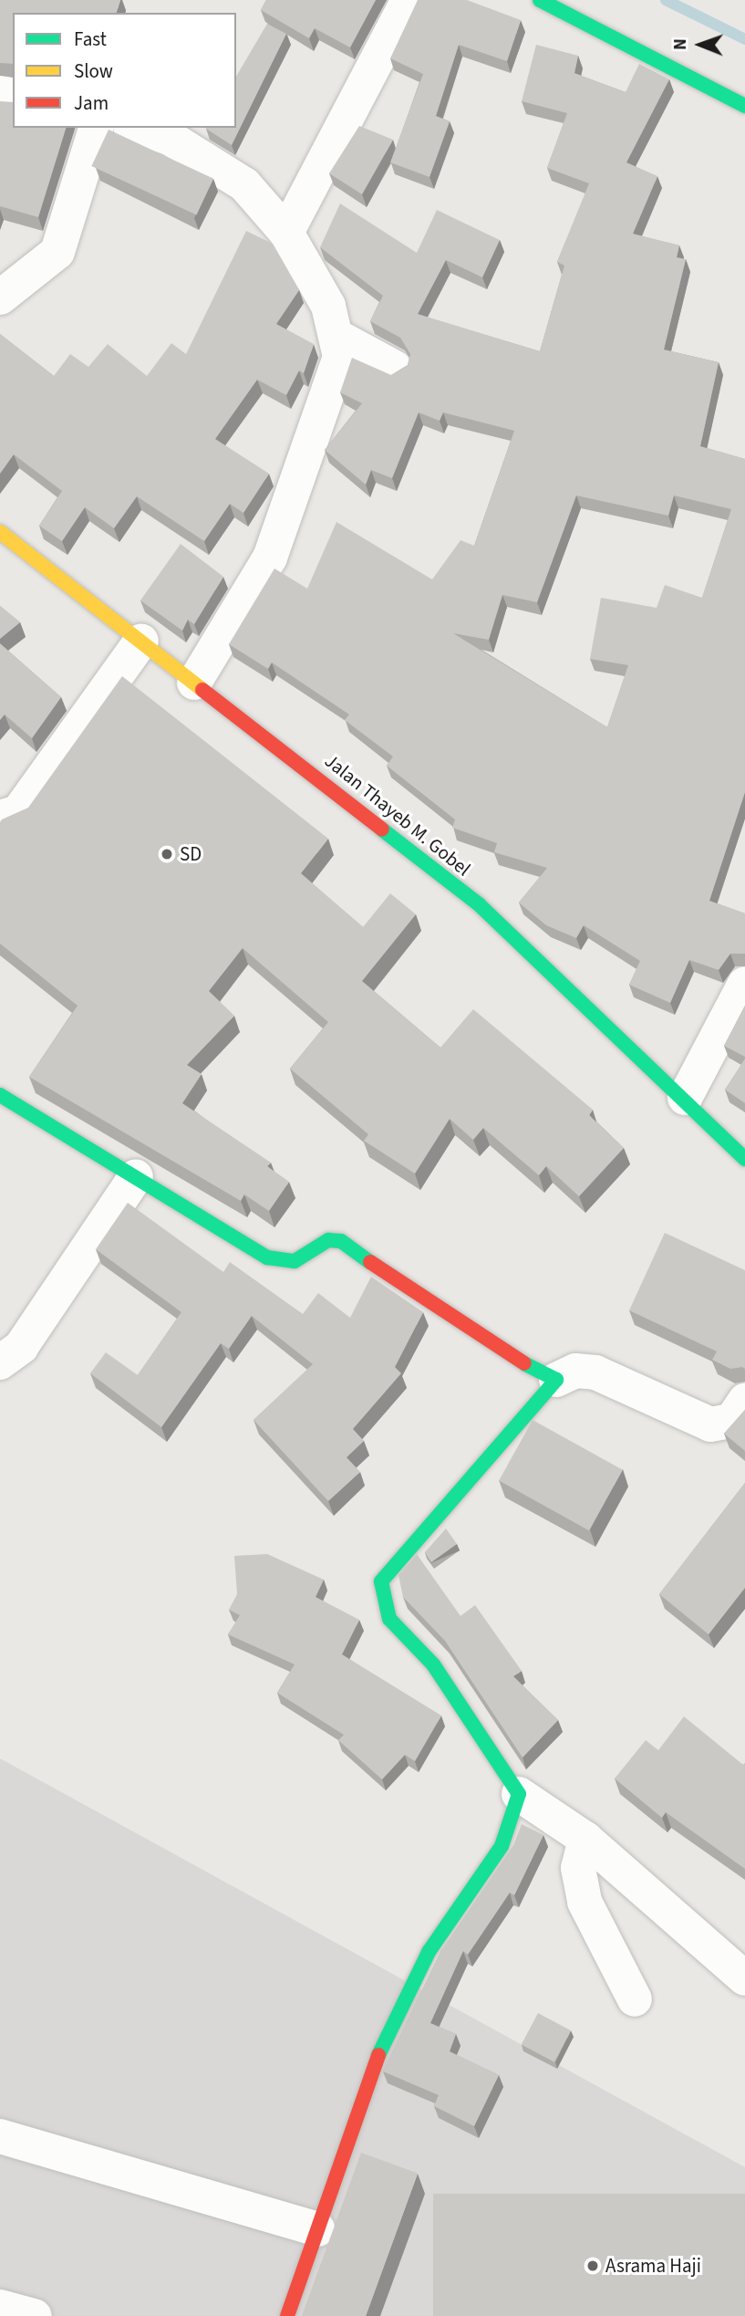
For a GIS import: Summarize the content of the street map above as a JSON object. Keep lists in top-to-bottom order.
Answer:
{
  "streets": {
    "street": ["Jalan Thayeb M. Gobel"]
  },
  "places": ["SD", "Asrama Haji"],
  "legend": ["Fast", "Slow", "Jam"],
  "north": "left"
}
